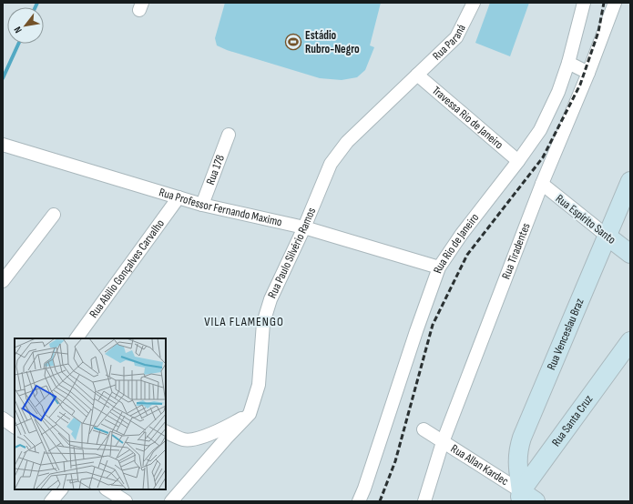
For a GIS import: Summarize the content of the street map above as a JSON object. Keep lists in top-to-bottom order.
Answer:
{
  "streets": {
    "main road": [
      "Rua Espírito Santo",
      "Rua Venceslau Braz",
      "Rua Santa Cruz",
      "Rua Allan Kardec"
    ],
    "street": [
      "Rua Paraná",
      "Travessa Rio de Janeiro",
      "Rua 178",
      "Rua Professor Fernando Maximo",
      "Rua Rio de Janeiro",
      "Rua Tiradentes",
      "Rua Paulo Silvério Ramos",
      "Rua Abilio Gonçalves Carvalho"
    ]
  },
  "crossings": [
    ["Rua Paraná", "Travessa Rio de Janeiro"],
    ["Rua Paraná", "Rua Paulo Silvério Ramos"],
    ["Travessa Rio de Janeiro", "Rua Rio de Janeiro"],
    ["Travessa Rio de Janeiro", "Rua Paulo Silvério Ramos"],
    ["Rua 178", "Rua Professor Fernando Maximo"],
    ["Rua Professor Fernando Maximo", "Rua Rio de Janeiro"],
    ["Rua Professor Fernando Maximo", "Rua Paulo Silvério Ramos"],
    ["Rua Professor Fernando Maximo", "Rua Abilio Gonçalves Carvalho"],
    ["Rua Espírito Santo", "Rua Tiradentes"],
    ["Rua Espírito Santo", "Rua Venceslau Braz"],
    ["Rua Tiradentes", "Rua Allan Kardec"],
    ["Rua Venceslau Braz", "Rua Santa Cruz"],
    ["Rua Venceslau Braz", "Rua Allan Kardec"],
    ["Rua Santa Cruz", "Rua Allan Kardec"]
  ],
  "districts": ["VILA FLAMENGO"],
  "places": {
    "sports": ["Estádio Rubro-Negro"]
  },
  "north": "bottom left"
}
